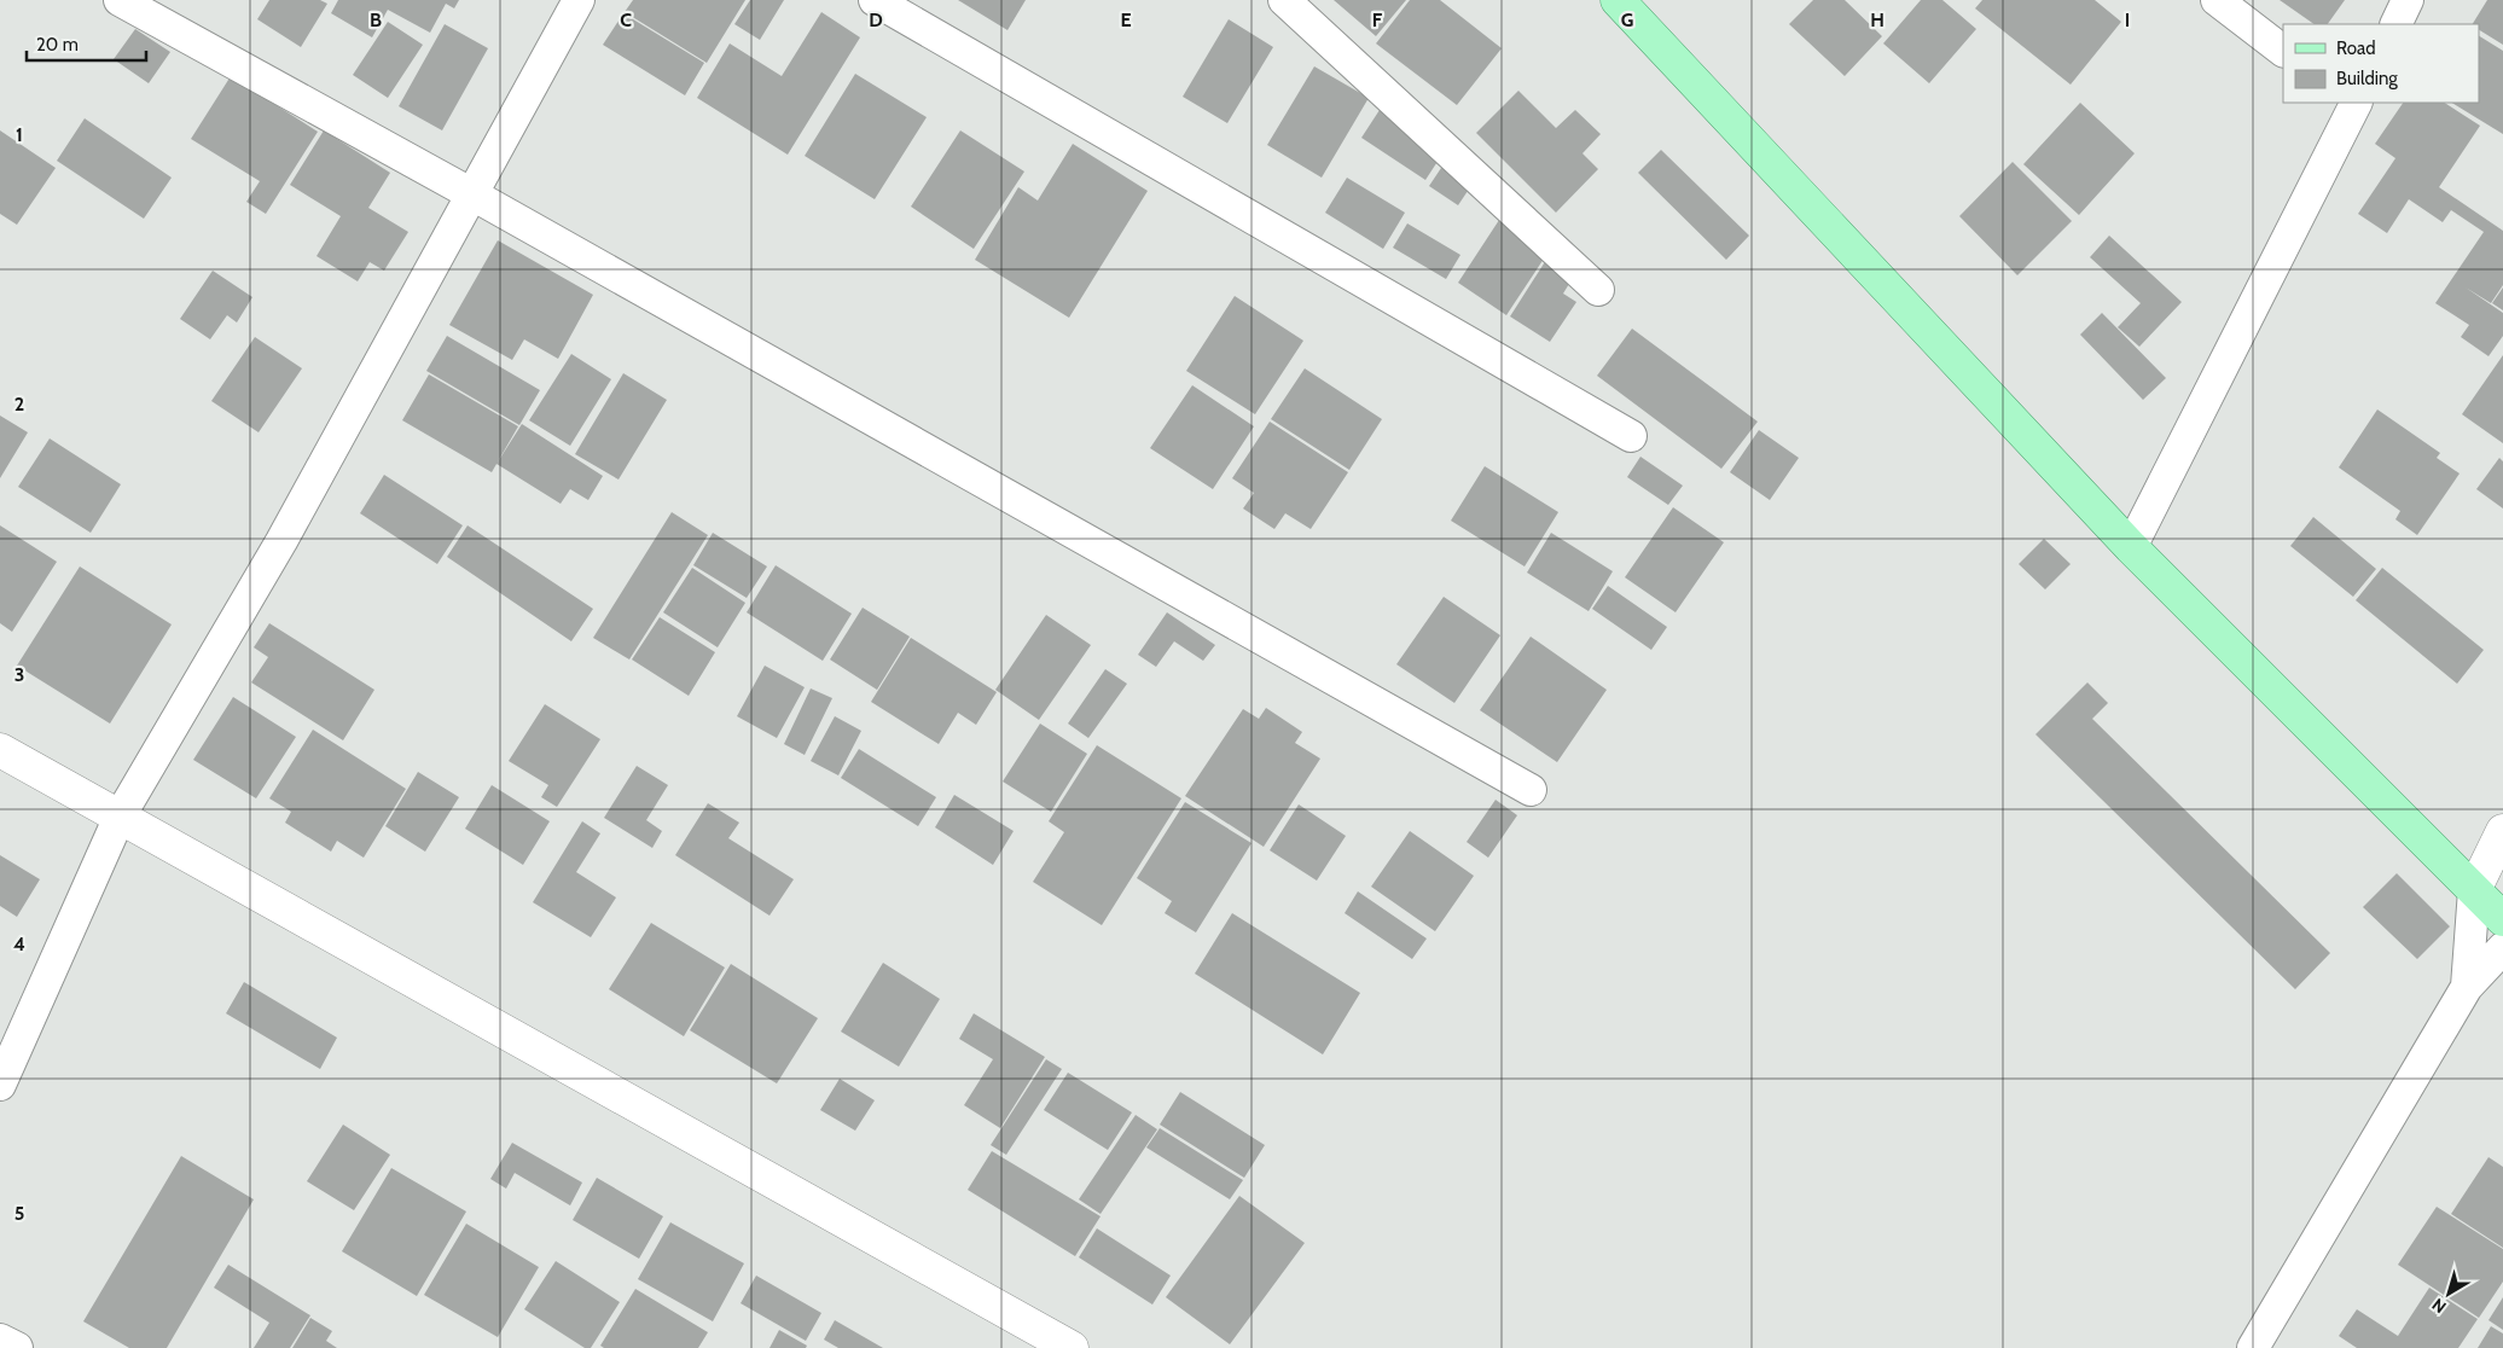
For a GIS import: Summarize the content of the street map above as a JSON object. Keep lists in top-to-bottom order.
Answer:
{
  "legend": ["Road", "Building"],
  "scale_bar": "20 m",
  "north": "bottom left",
  "grid": {
    "columns": [
      "B",
      "C",
      "D",
      "E",
      "F",
      "G",
      "H",
      "I"
    ],
    "rows": [
      "1",
      "2",
      "3",
      "4",
      "5"
    ]
  }
}
